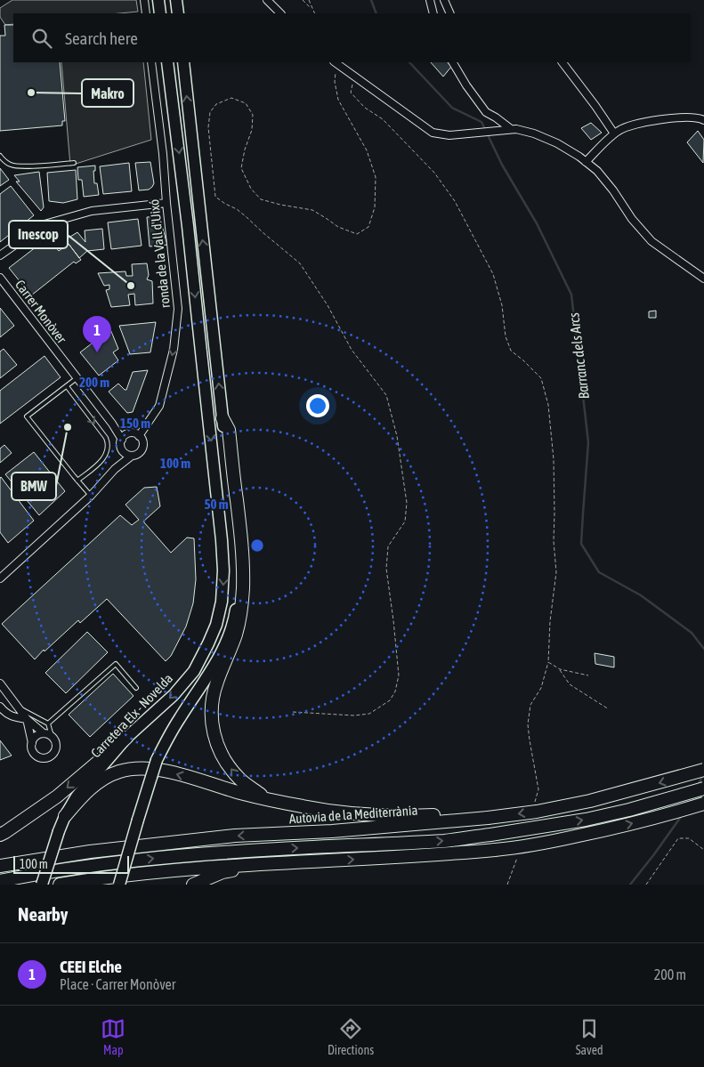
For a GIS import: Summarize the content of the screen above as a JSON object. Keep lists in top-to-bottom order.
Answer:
{
  "streets": {
    "highway": ["Autovia de la Mediterrània"],
    "main road": ["Carretera Elx - Novelda"],
    "street": ["ronda de la Vall d'Uixó", "Carrer Monòver"]
  },
  "crossings": [
    ["ronda de la Vall d'Uixó", "Carrer Monòver"]
  ],
  "one_way": ["ronda de la Vall d'Uixó"],
  "water": ["Barranc dels Arcs"],
  "places": ["Makro", "Inescop", "BMW"],
  "scale_bar": "100 m",
  "page": {
    "search": "Search here",
    "pins": "1",
    "scale": "100 m",
    "heading": "Nearby",
    "list": [
      {
        "mark": "1",
        "name": "CEEI Elche",
        "note": "Place · Carrer Monòver",
        "value": "200 m"
      }
    ],
    "nav": ["Map", "Directions", "Saved"]
  },
  "rings": [
    "200 m",
    "150 m",
    "100 m",
    "50 m"
  ]
}
